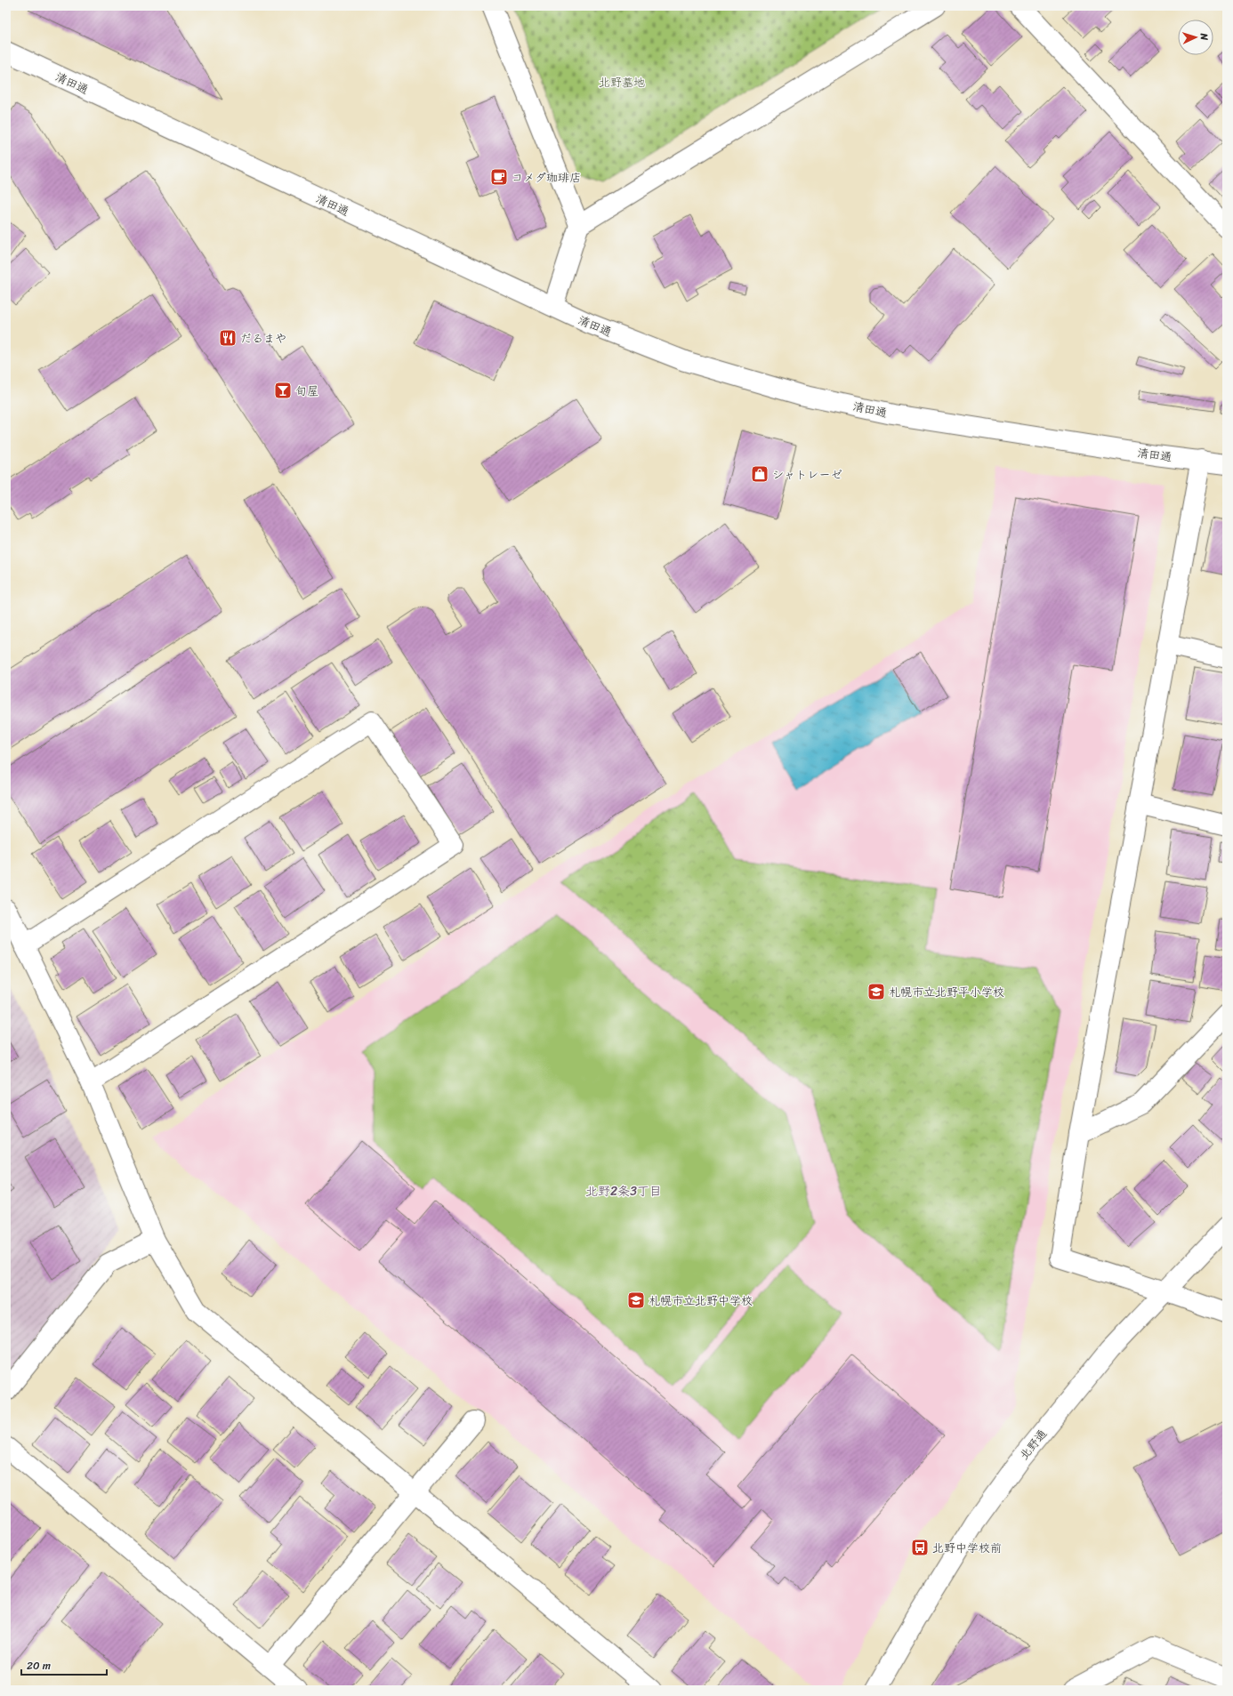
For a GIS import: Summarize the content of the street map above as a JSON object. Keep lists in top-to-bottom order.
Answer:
{
  "streets": {
    "street": ["清田通", "北野通"]
  },
  "districts": ["北野2条3丁目"],
  "parks": ["北野墓地"],
  "places": {
    "cafe": ["コメダ珈琲店"],
    "restaurant": ["だるまや"],
    "bar": ["旬屋"],
    "shop": ["シャトレーゼ"],
    "school or university": ["札幌市立北野平小学校", "札幌市立北野中学校"],
    "bus stop": ["北野中学校前"]
  },
  "scale_bar": "20 m",
  "north": "right"
}
